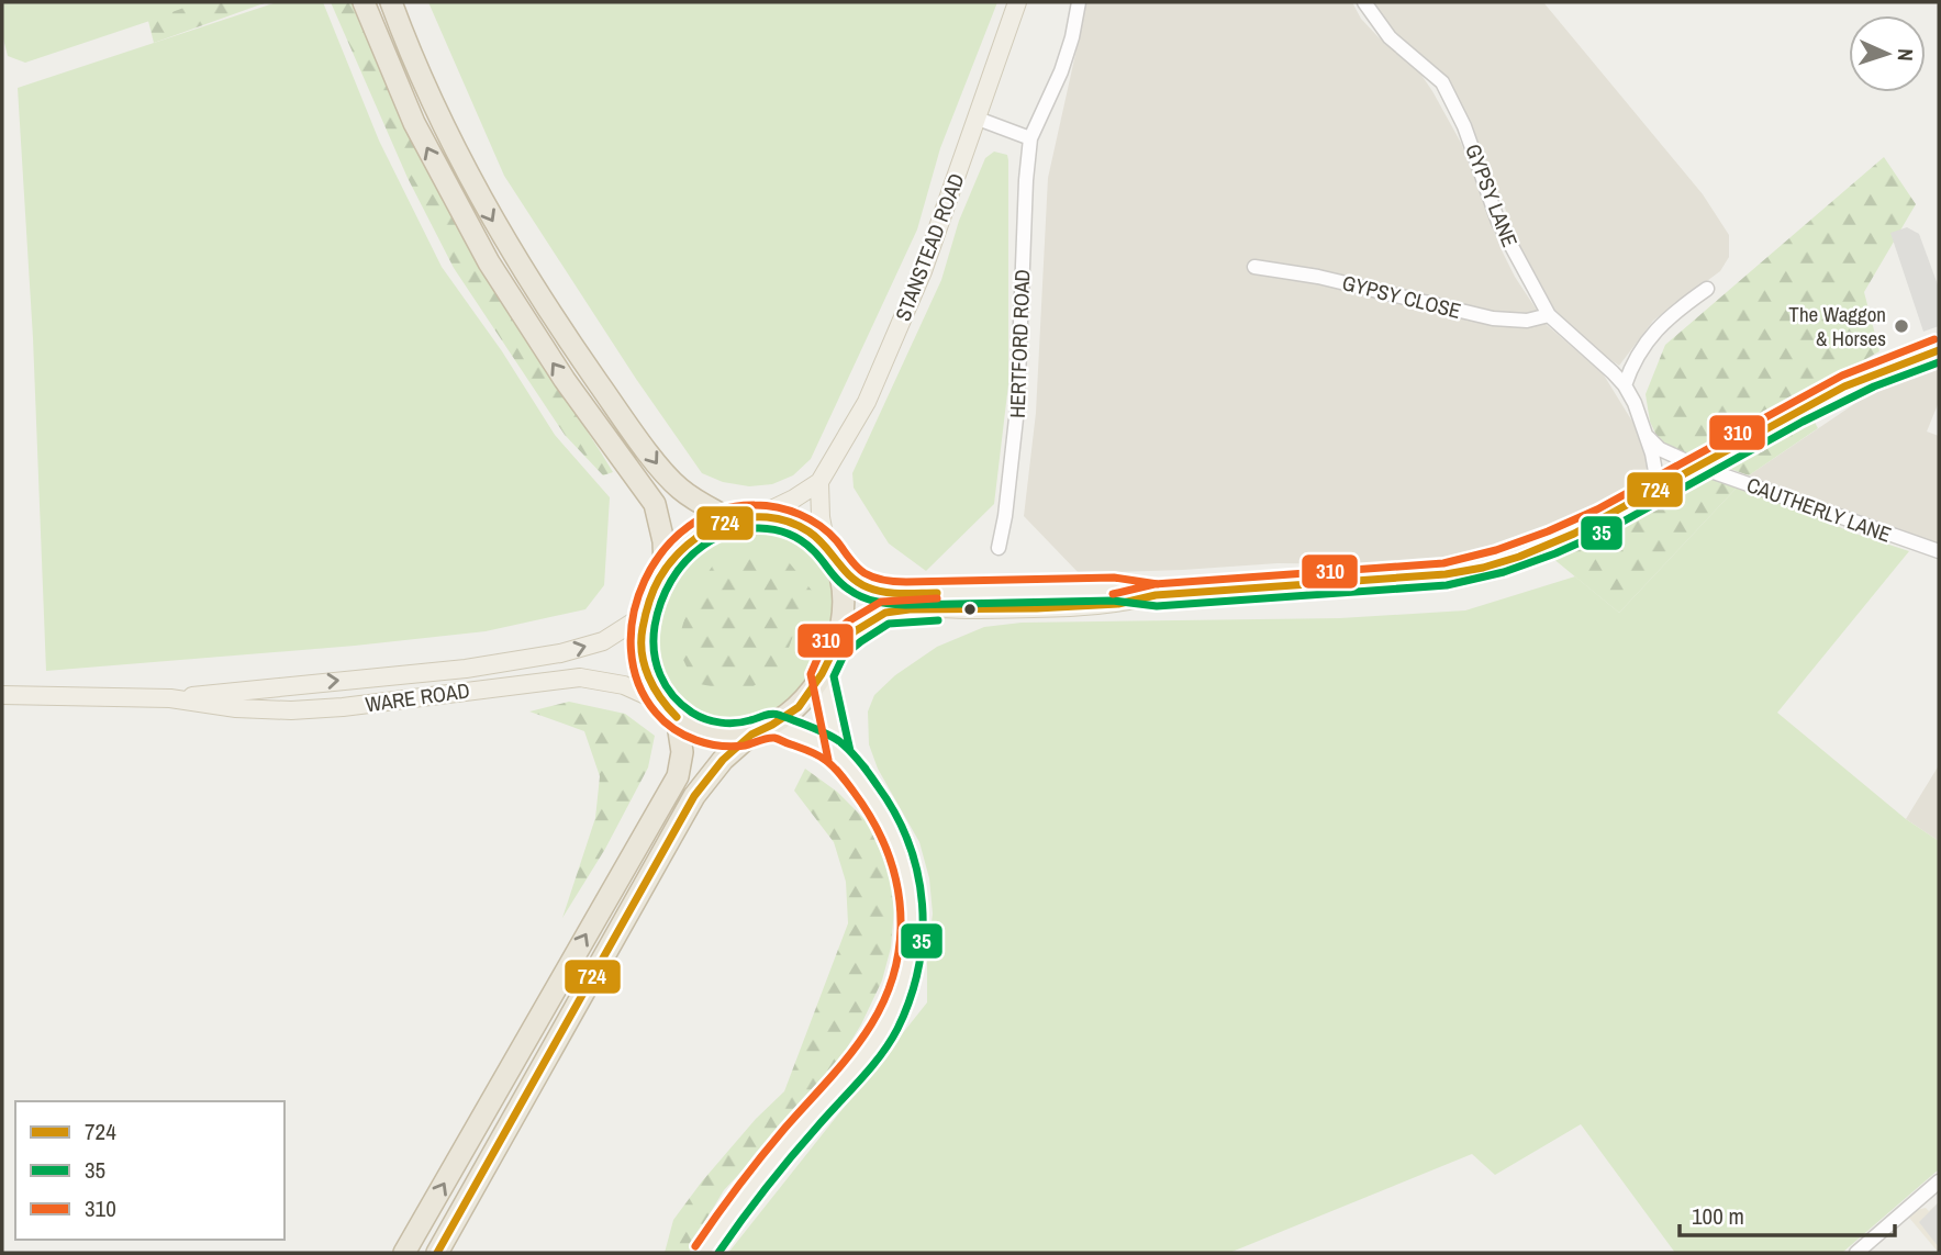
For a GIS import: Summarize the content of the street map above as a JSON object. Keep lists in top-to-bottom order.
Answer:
{
  "streets": {
    "main road": ["STANSTEAD ROAD", "WARE ROAD"],
    "street": [
      "GYPSY LANE",
      "GYPSY CLOSE",
      "HERTFORD ROAD",
      "CAUTHERLY LANE"
    ]
  },
  "crossings": [
    ["GYPSY LANE", "GYPSY CLOSE"],
    ["STANSTEAD ROAD", "WARE ROAD"]
  ],
  "places": ["The Waggon & Horses"],
  "lines": ["transit line 310", "transit line 724", "transit line 35"],
  "legend": ["724", "35", "310"],
  "scale_bar": "100 m",
  "north": "right"
}
